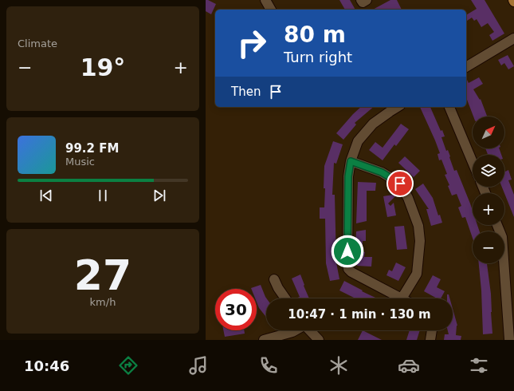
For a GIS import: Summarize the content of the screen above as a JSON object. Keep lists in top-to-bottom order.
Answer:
{
  "north": "top right",
  "page": {
    "tile": [
      "Climate",
      ["27", "km/h"]
    ],
    "turn": ["80 m", "Turn right"],
    "heat": ["−", "19°", "+"],
    "then": "Then",
    "map_buttons": ["+", "−"],
    "song": ["99.2 FM", "Music"],
    "limit": "30",
    "trip": "10:47 · 1 min · 130 m",
    "tabs": "10:46"
  }
}
